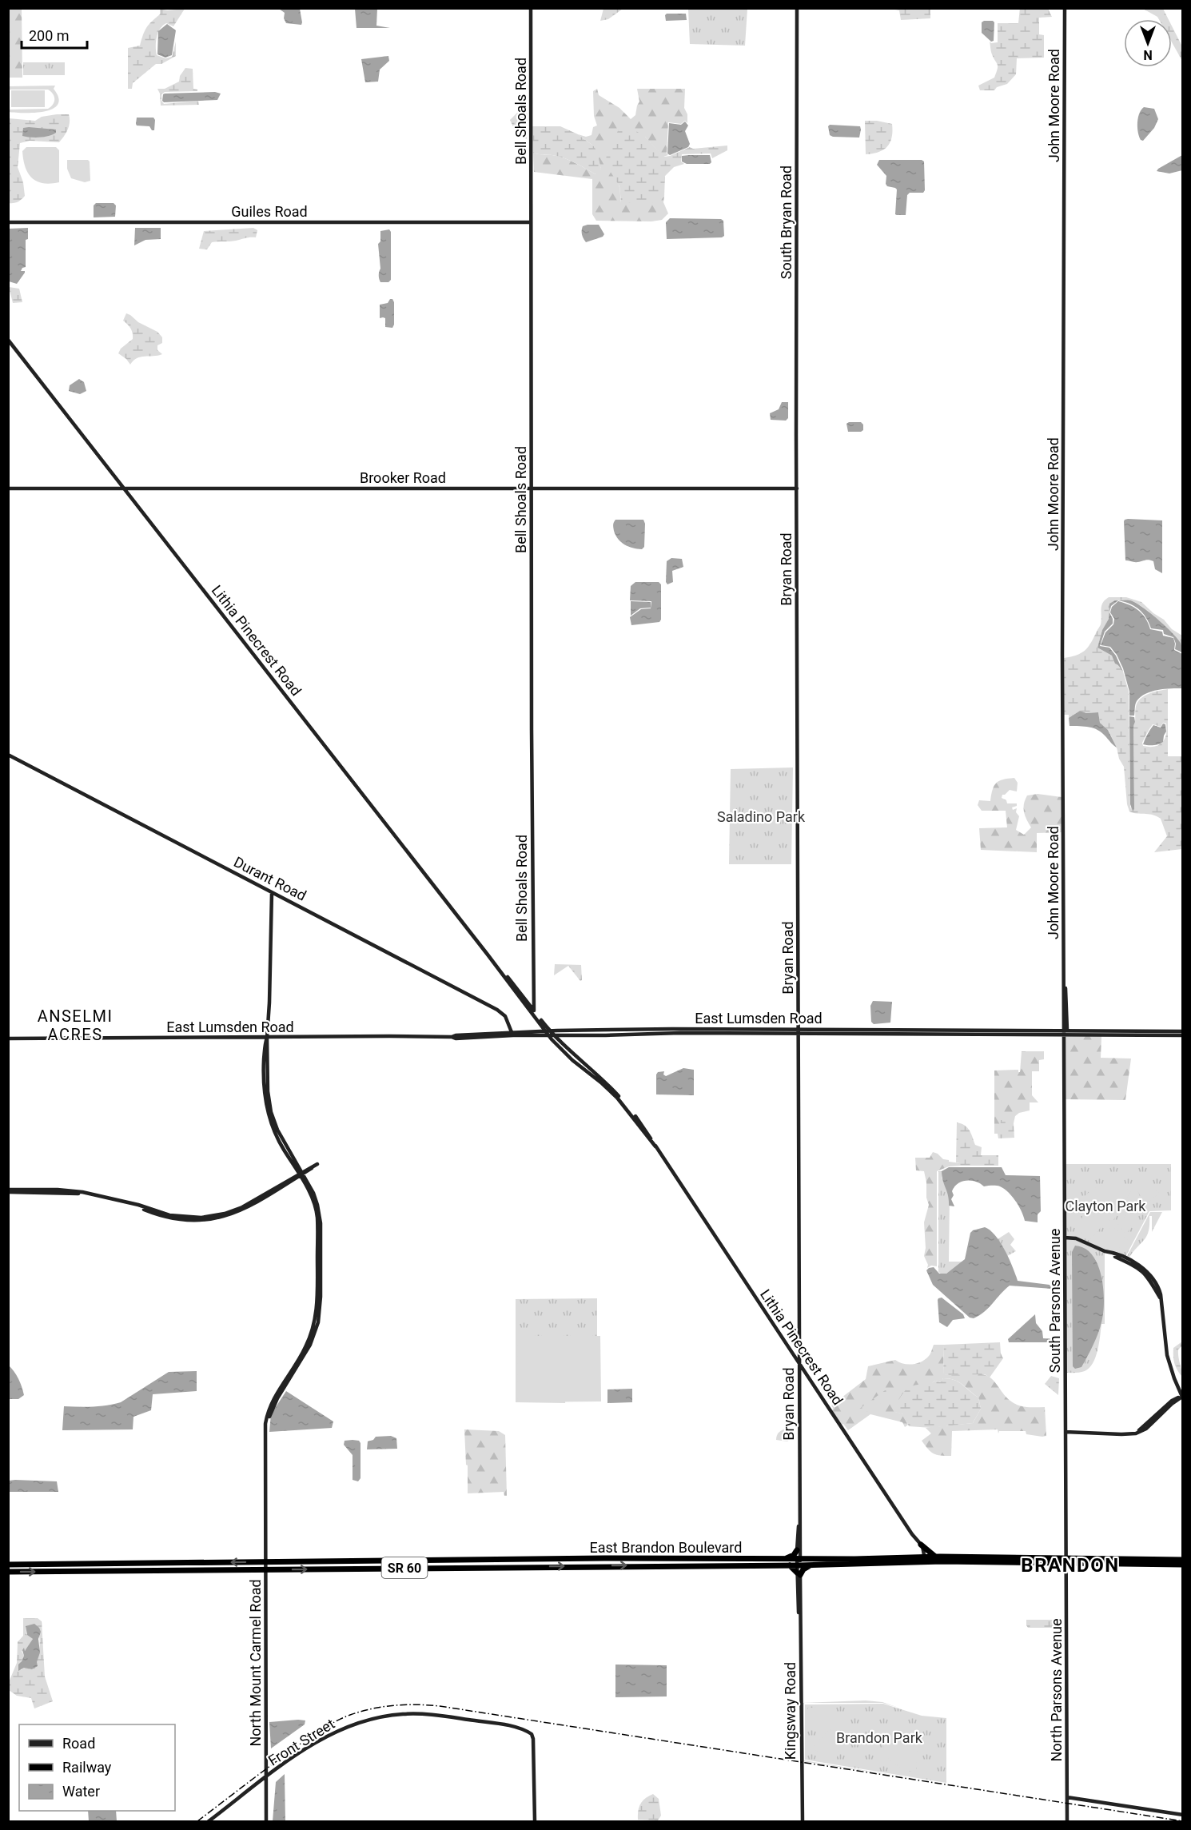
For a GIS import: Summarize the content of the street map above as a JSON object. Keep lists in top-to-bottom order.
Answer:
{
  "streets": {
    "highway": ["East Brandon Boulevard", "SR 60"],
    "street": [
      "John Moore Road",
      "Bell Shoals Road",
      "Guiles Road",
      "South Bryan Road",
      "Brooker Road",
      "Bryan Road",
      "Lithia Pinecrest Road",
      "Durant Road",
      "East Lumsden Road",
      "South Parsons Avenue",
      "North Mount Carmel Road",
      "North Parsons Avenue",
      "Kingsway Road",
      "Front Street"
    ]
  },
  "crossings": [
    ["John Moore Road", "East Lumsden Road"],
    ["John Moore Road", "South Parsons Avenue"],
    ["Bell Shoals Road", "Guiles Road"],
    ["Bell Shoals Road", "Brooker Road"],
    ["Bell Shoals Road", "Lithia Pinecrest Road"],
    ["South Bryan Road", "Bryan Road"],
    ["Brooker Road", "Bryan Road"],
    ["Brooker Road", "Lithia Pinecrest Road"],
    ["Bryan Road", "Lithia Pinecrest Road"],
    ["Bryan Road", "East Lumsden Road"],
    ["Bryan Road", "East Brandon Boulevard"],
    ["Bryan Road", "Kingsway Road"],
    ["Lithia Pinecrest Road", "East Lumsden Road"],
    ["Lithia Pinecrest Road", "East Brandon Boulevard"],
    ["Durant Road", "East Lumsden Road"],
    ["Durant Road", "North Mount Carmel Road"],
    ["East Lumsden Road", "South Parsons Avenue"],
    ["East Lumsden Road", "North Mount Carmel Road"],
    ["South Parsons Avenue", "East Brandon Boulevard"],
    ["South Parsons Avenue", "SR 60"],
    ["South Parsons Avenue", "North Parsons Avenue"],
    ["East Brandon Boulevard", "SR 60"],
    ["East Brandon Boulevard", "North Mount Carmel Road"],
    ["East Brandon Boulevard", "North Parsons Avenue"],
    ["East Brandon Boulevard", "Kingsway Road"],
    ["SR 60", "North Mount Carmel Road"],
    ["SR 60", "North Parsons Avenue"],
    ["North Mount Carmel Road", "Front Street"]
  ],
  "districts": ["ANSELMI ACRES", "BRANDON"],
  "parks": ["Saladino Park", "Clayton Park", "Brandon Park"],
  "legend": ["Road", "Railway", "Water"],
  "scale_bar": "200 m",
  "north": "bottom"
}
